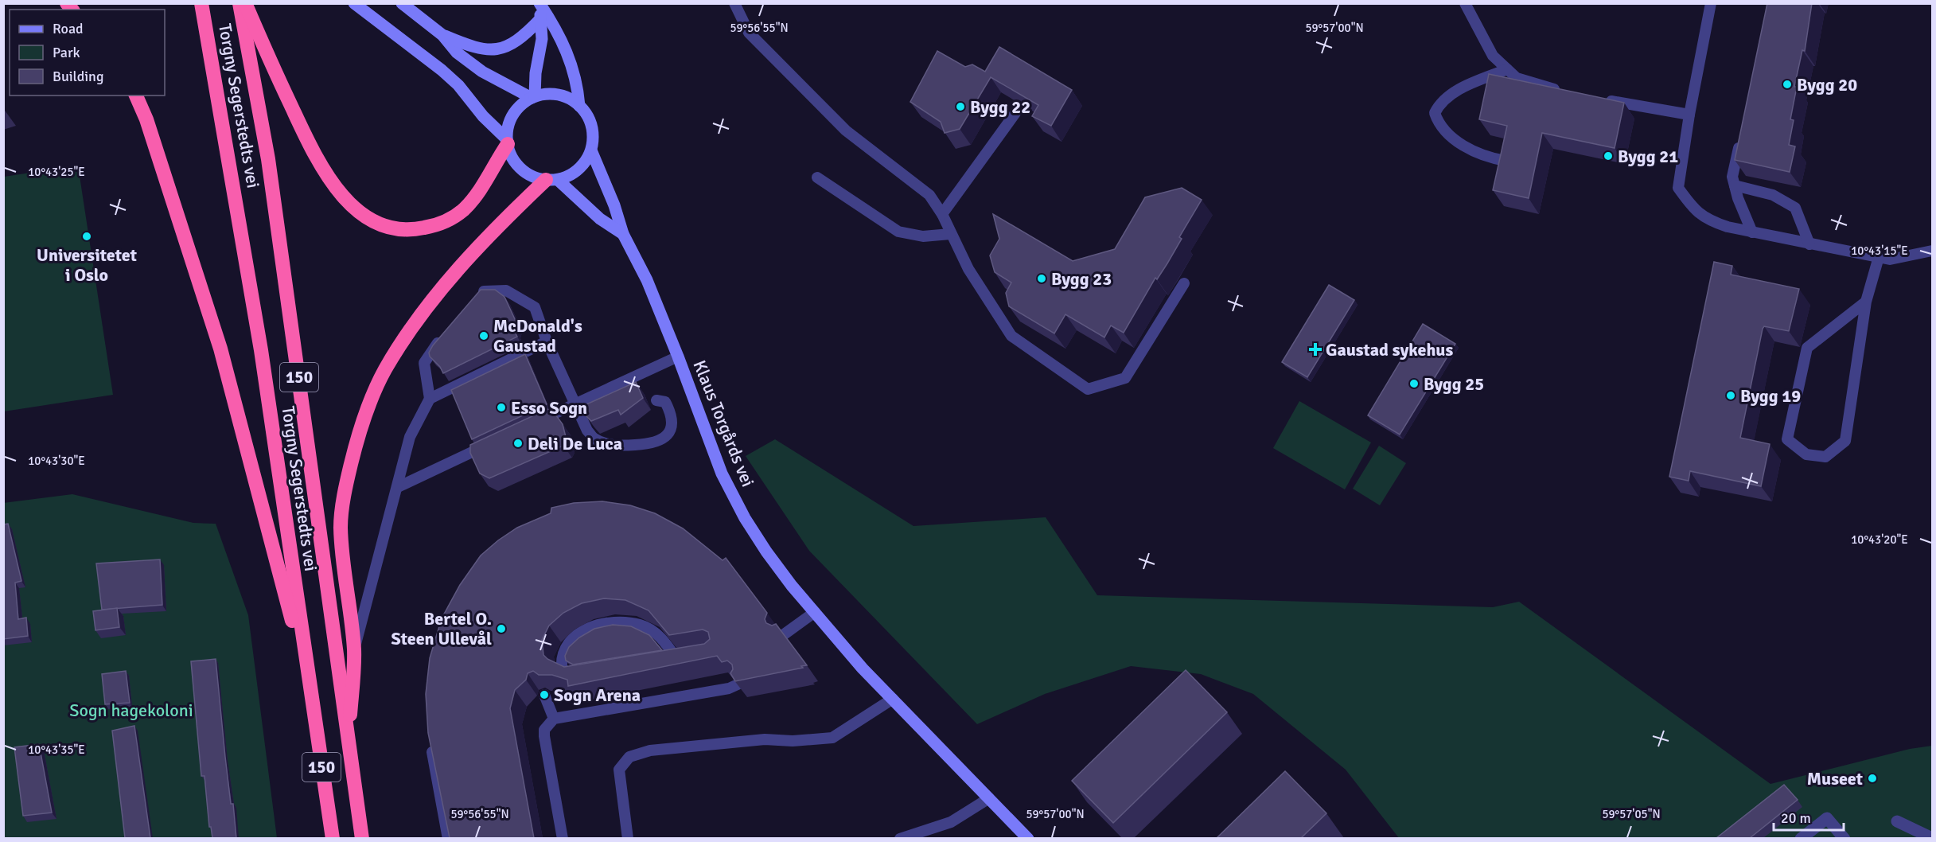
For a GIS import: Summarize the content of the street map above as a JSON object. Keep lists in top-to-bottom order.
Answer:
{
  "streets": {
    "highway": ["Torgny Segerstedts vei", "150"],
    "main road": ["Klaus Torgårds vei"]
  },
  "parks": ["Sogn hagekoloni"],
  "places": {
    "other": [
      "Bygg 20",
      "Bygg 22",
      "Bygg 21",
      "Universitetet i Oslo",
      "Bygg 23",
      "McDonald's Gaustad",
      "Bygg 25",
      "Bygg 19",
      "Esso Sogn",
      "Deli De Luca",
      "Bertel O. Steen Ullevål",
      "Sogn Arena",
      "Museet"
    ],
    "health": ["Gaustad sykehus"]
  },
  "legend": ["Road", "Park", "Building"],
  "scale_bar": "20 m",
  "coordinates": [
    "59°56'55\"N",
    "59°57'00\"N",
    "10°43'25\"E",
    "10°43'15\"E",
    "10°43'30\"E",
    "10°43'20\"E",
    "10°43'35\"E",
    "59°57'05\"N"
  ]
}
